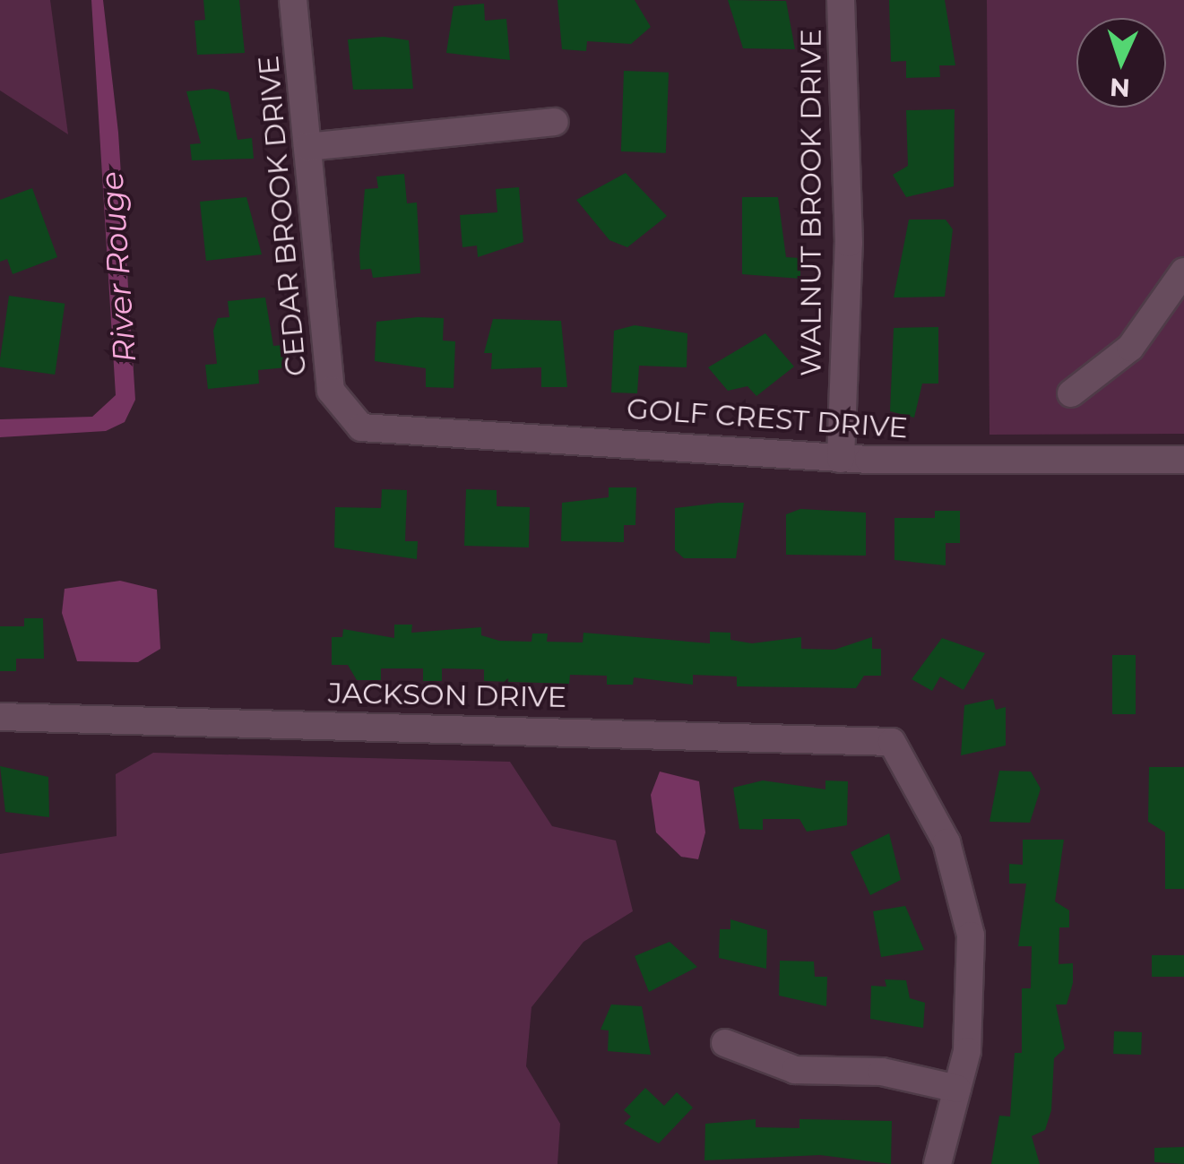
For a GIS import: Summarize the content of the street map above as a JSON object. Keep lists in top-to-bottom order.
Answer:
{
  "streets": {
    "street": [
      "WALNUT BROOK DRIVE",
      "CEDAR BROOK DRIVE",
      "GOLF CREST DRIVE",
      "JACKSON DRIVE"
    ]
  },
  "crossings": [
    ["WALNUT BROOK DRIVE", "GOLF CREST DRIVE"],
    ["CEDAR BROOK DRIVE", "GOLF CREST DRIVE"]
  ],
  "water": ["River Rouge"],
  "north": "bottom"
}
